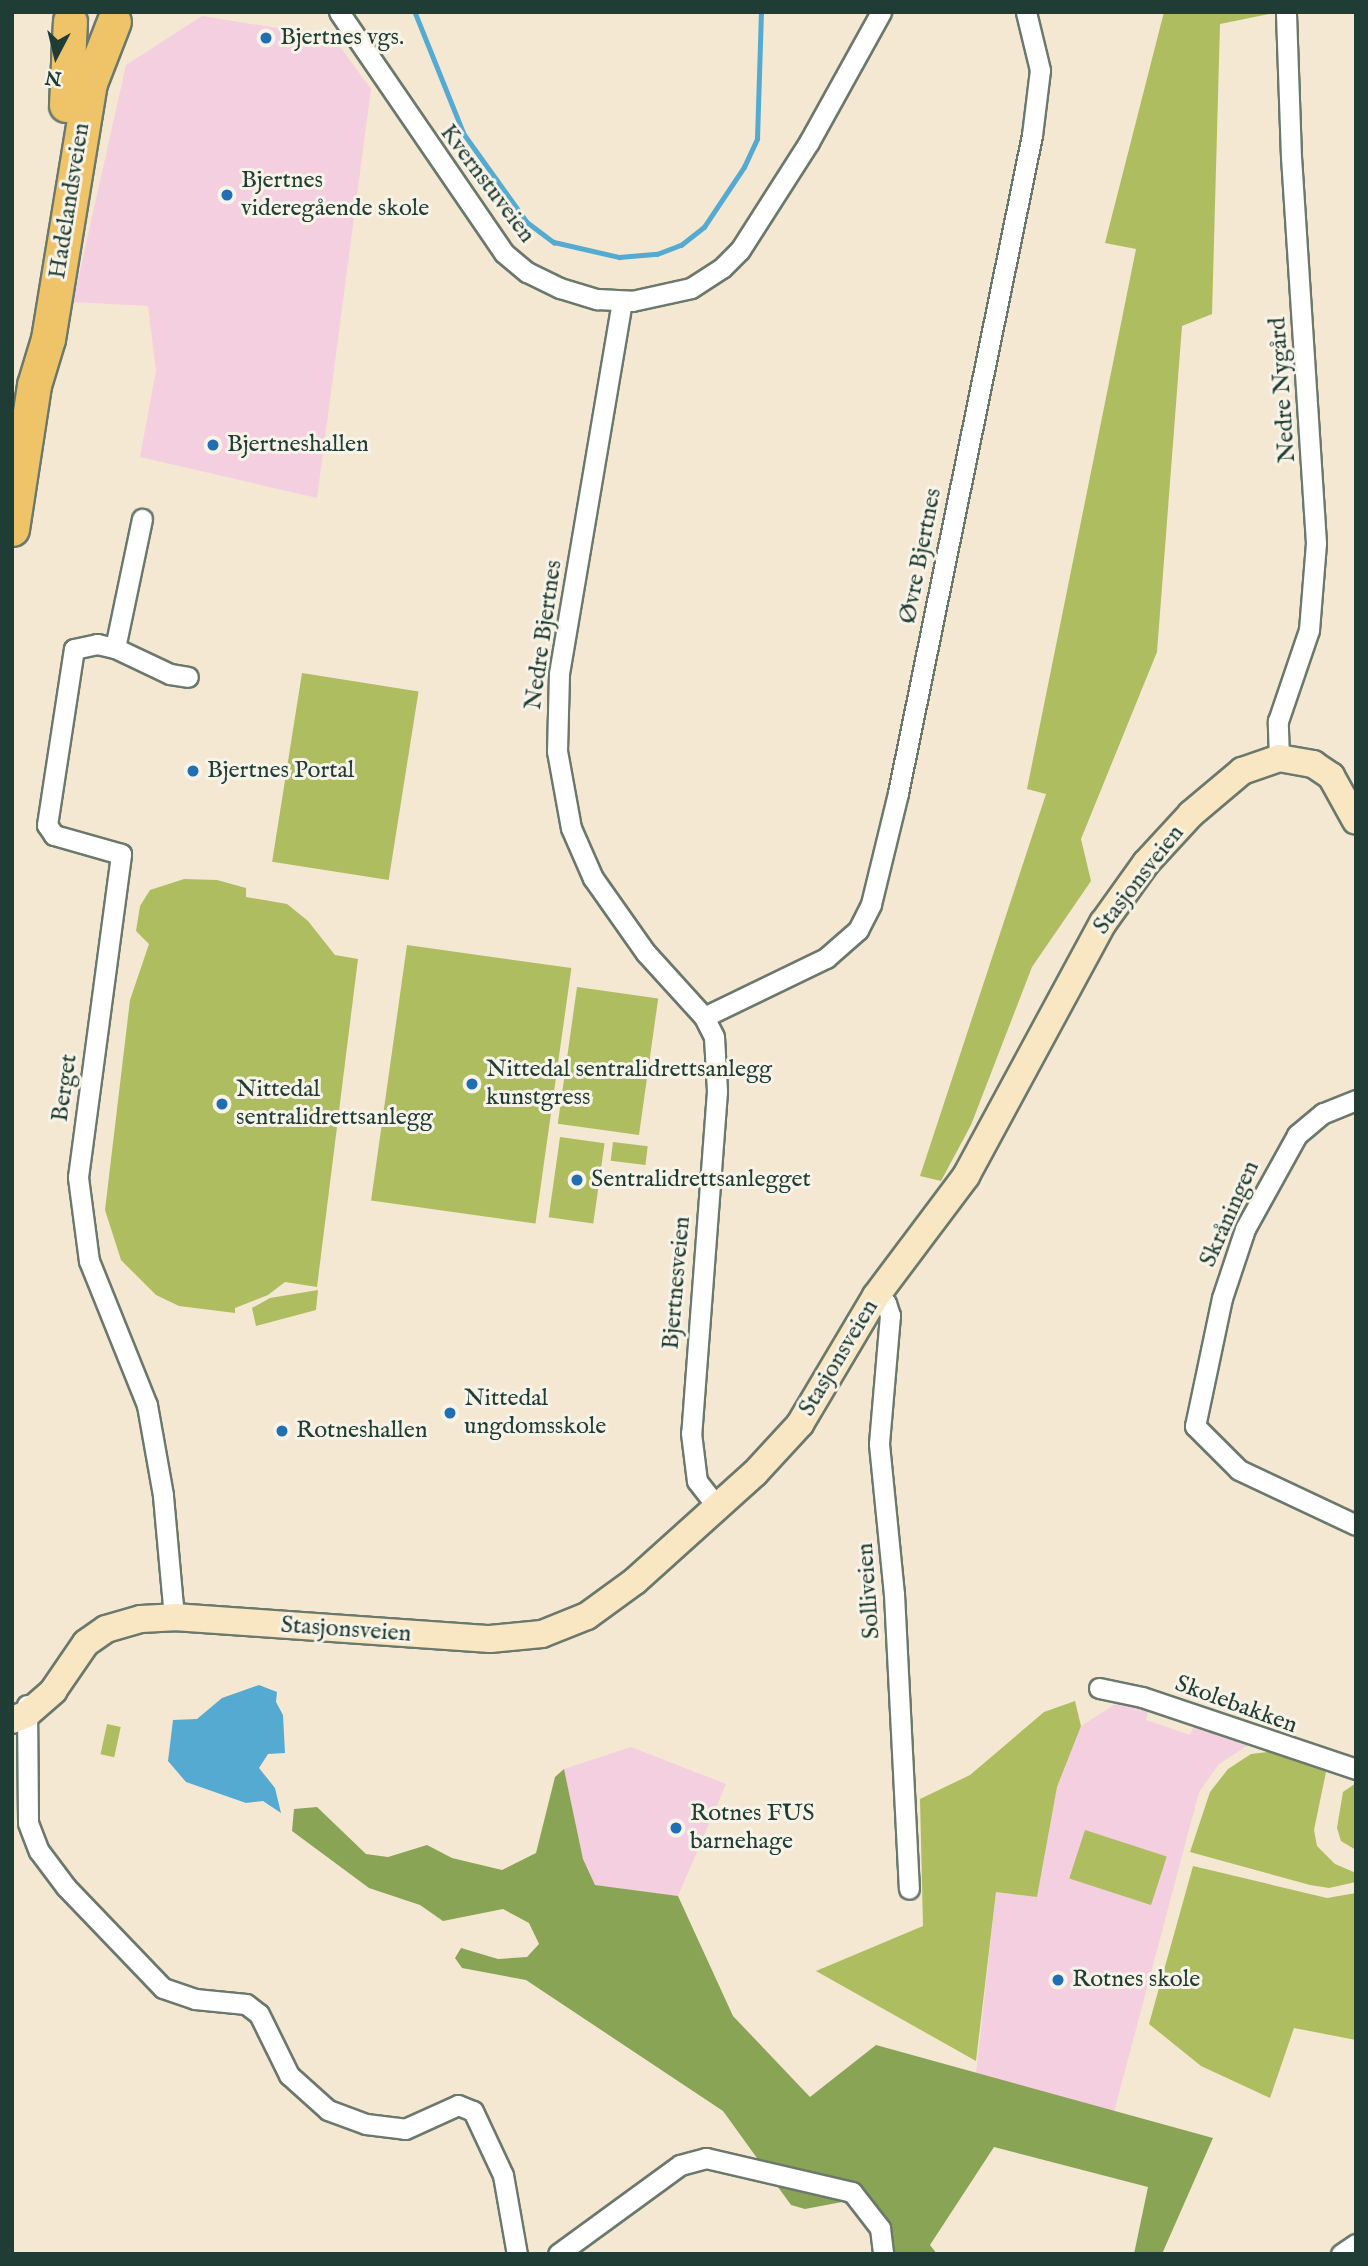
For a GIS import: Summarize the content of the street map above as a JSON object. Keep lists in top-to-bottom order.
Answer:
{
  "streets": {
    "highway": ["Hadelandsveien"],
    "main road": ["Stasjonsveien"],
    "street": [
      "Kvernstuveien",
      "Nedre Nygård",
      "Øvre Bjertnes",
      "Nedre Bjertnes",
      "Berget",
      "Skråningen",
      "Bjertnesveien",
      "Solliveien",
      "Skolebakken"
    ]
  },
  "crossings": [
    ["Kvernstuveien", "Nedre Bjertnes"],
    ["Nedre Nygård", "Stasjonsveien"],
    ["Øvre Bjertnes", "Nedre Bjertnes"],
    ["Øvre Bjertnes", "Bjertnesveien"],
    ["Nedre Bjertnes", "Bjertnesveien"],
    ["Stasjonsveien", "Berget"],
    ["Stasjonsveien", "Bjertnesveien"],
    ["Stasjonsveien", "Solliveien"]
  ],
  "places": [
    "Bjertnes vgs.",
    "Bjertnes videregående skole",
    "Bjertneshallen",
    "Bjertnes Portal",
    "Nittedal sentralidrettsanlegg kunstgress",
    "Nittedal sentralidrettsanlegg",
    "Sentralidrettsanlegget",
    "Nittedal ungdomsskole",
    "Rotneshallen",
    "Rotnes FUS barnehage",
    "Rotnes skole"
  ],
  "north": "bottom"
}
